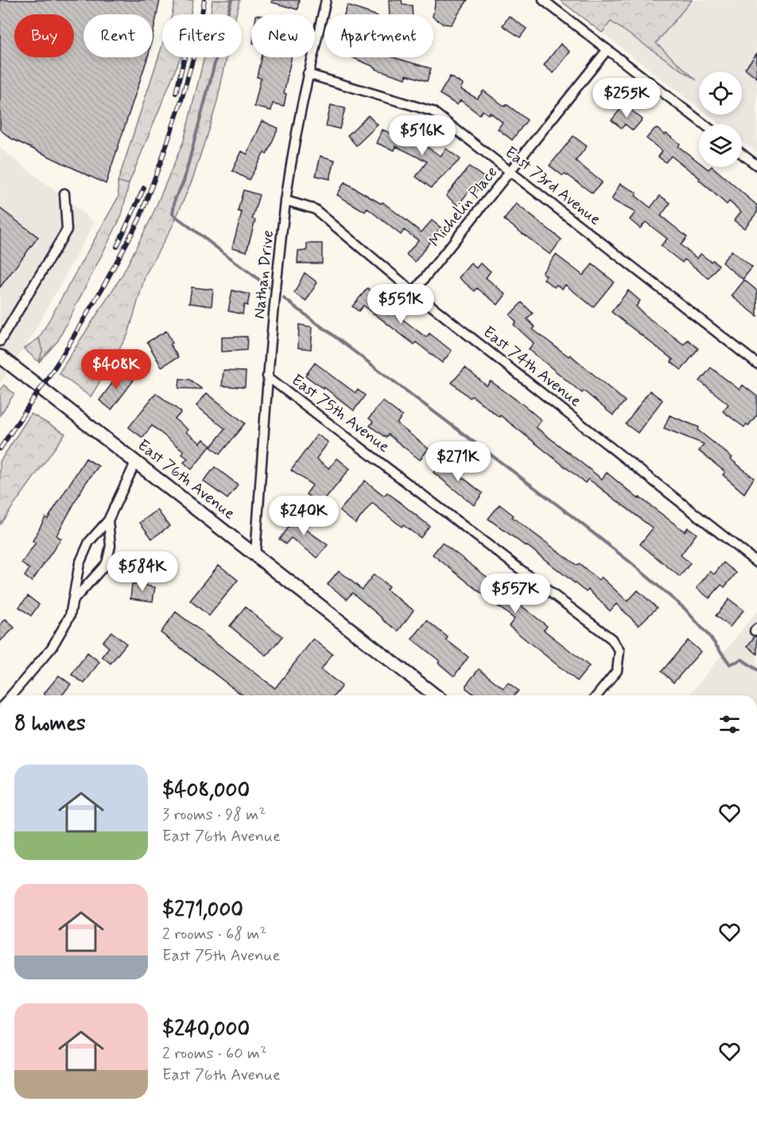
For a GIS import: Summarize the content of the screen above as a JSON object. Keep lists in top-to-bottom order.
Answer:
{
  "streets": {
    "street": [
      "East 73rd Avenue",
      "Michelin Place",
      "Nathan Drive",
      "East 74th Avenue",
      "East 75th Avenue",
      "East 76th Avenue"
    ]
  },
  "crossings": [
    ["East 73rd Avenue", "Michelin Place"],
    ["East 73rd Avenue", "Nathan Drive"],
    ["Michelin Place", "East 74th Avenue"],
    ["Nathan Drive", "East 74th Avenue"],
    ["Nathan Drive", "East 75th Avenue"],
    ["Nathan Drive", "East 76th Avenue"]
  ],
  "page": {
    "chip": [
      "Buy",
      "Rent",
      "Filters",
      "New",
      "Apartment"
    ],
    "price": [
      "$255K",
      "$516K",
      "$551K",
      "$408K",
      "$271K",
      "$240K",
      "$584K",
      "$557K"
    ],
    "heading": "8 homes",
    "list": [
      {
        "name": "$408,000",
        "note": "3 rooms · 98 m² · East 76th Avenue"
      },
      {
        "name": "$271,000",
        "note": "2 rooms · 68 m² · East 75th Avenue"
      },
      {
        "name": "$240,000",
        "note": "2 rooms · 60 m² · East 76th Avenue"
      }
    ]
  }
}
